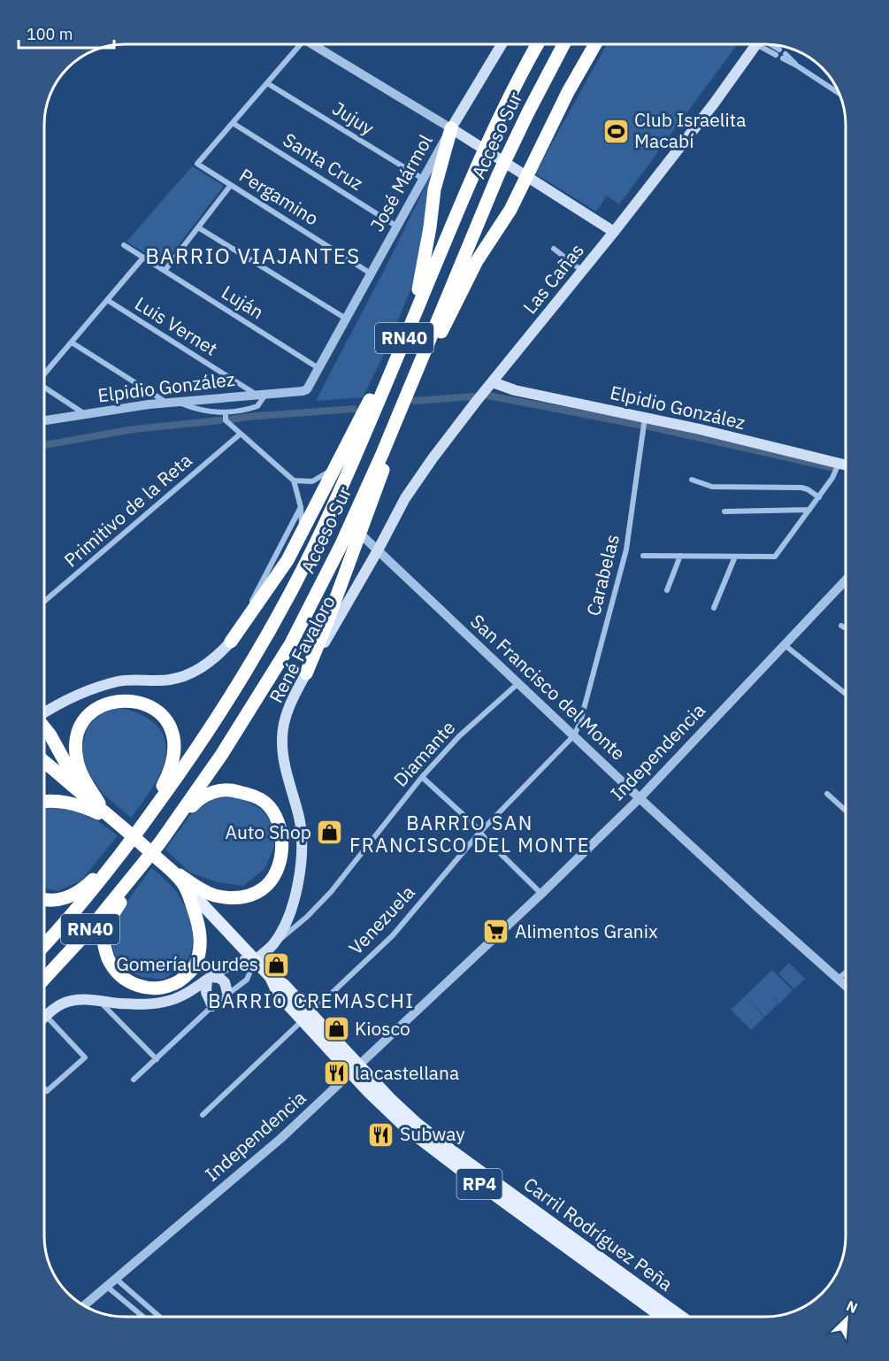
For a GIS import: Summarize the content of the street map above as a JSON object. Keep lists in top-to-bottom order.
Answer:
{
  "streets": {
    "highway": [
      "Acceso Sur",
      "RN40",
      "RP4",
      "Carril Rodríguez Peña"
    ],
    "main road": ["Las Cañas", "Elpidio González", "René Favaloro"],
    "street": [
      "Jujuy",
      "Santa Cruz",
      "José Mármol",
      "Pergamino",
      "Luján",
      "Luis Vernet",
      "Primitivo de la Reta",
      "Carabelas",
      "San Francisco del Monte",
      "Independencia",
      "Diamante",
      "Venezuela"
    ]
  },
  "crossings": [
    ["Jujuy", "José Mármol"],
    ["Santa Cruz", "José Mármol"],
    ["Santa Cruz", "Pergamino"],
    ["José Mármol", "Pergamino"],
    ["José Mármol", "Luján"],
    ["José Mármol", "Elpidio González"],
    ["Las Cañas", "Elpidio González"],
    ["Las Cañas", "René Favaloro"],
    ["Las Cañas", "San Francisco del Monte"],
    ["Luis Vernet", "Elpidio González"],
    ["Elpidio González", "Carabelas"],
    ["Carabelas", "San Francisco del Monte"],
    ["Carabelas", "Venezuela"],
    ["René Favaloro", "San Francisco del Monte"],
    ["René Favaloro", "Diamante"],
    ["René Favaloro", "Carril Rodríguez Peña"],
    ["San Francisco del Monte", "Independencia"],
    ["San Francisco del Monte", "Diamante"],
    ["San Francisco del Monte", "Venezuela"],
    ["Independencia", "Carril Rodríguez Peña"],
    ["Venezuela", "Carril Rodríguez Peña"],
    ["RP4", "Carril Rodríguez Peña"]
  ],
  "districts": ["BARRIO VIAJANTES", "BARRIO SAN FRANCISCO DEL MONTE", "BARRIO CREMASCHI"],
  "places": {
    "sports": ["Club Israelita Macabí"],
    "shop": ["Auto Shop", "Gomería Lourdes", "Kiosco"],
    "supermarket": ["Alimentos Granix"],
    "restaurant": ["la castellana", "Subway"]
  },
  "scale_bar": "100 m",
  "north": "top right"
}
